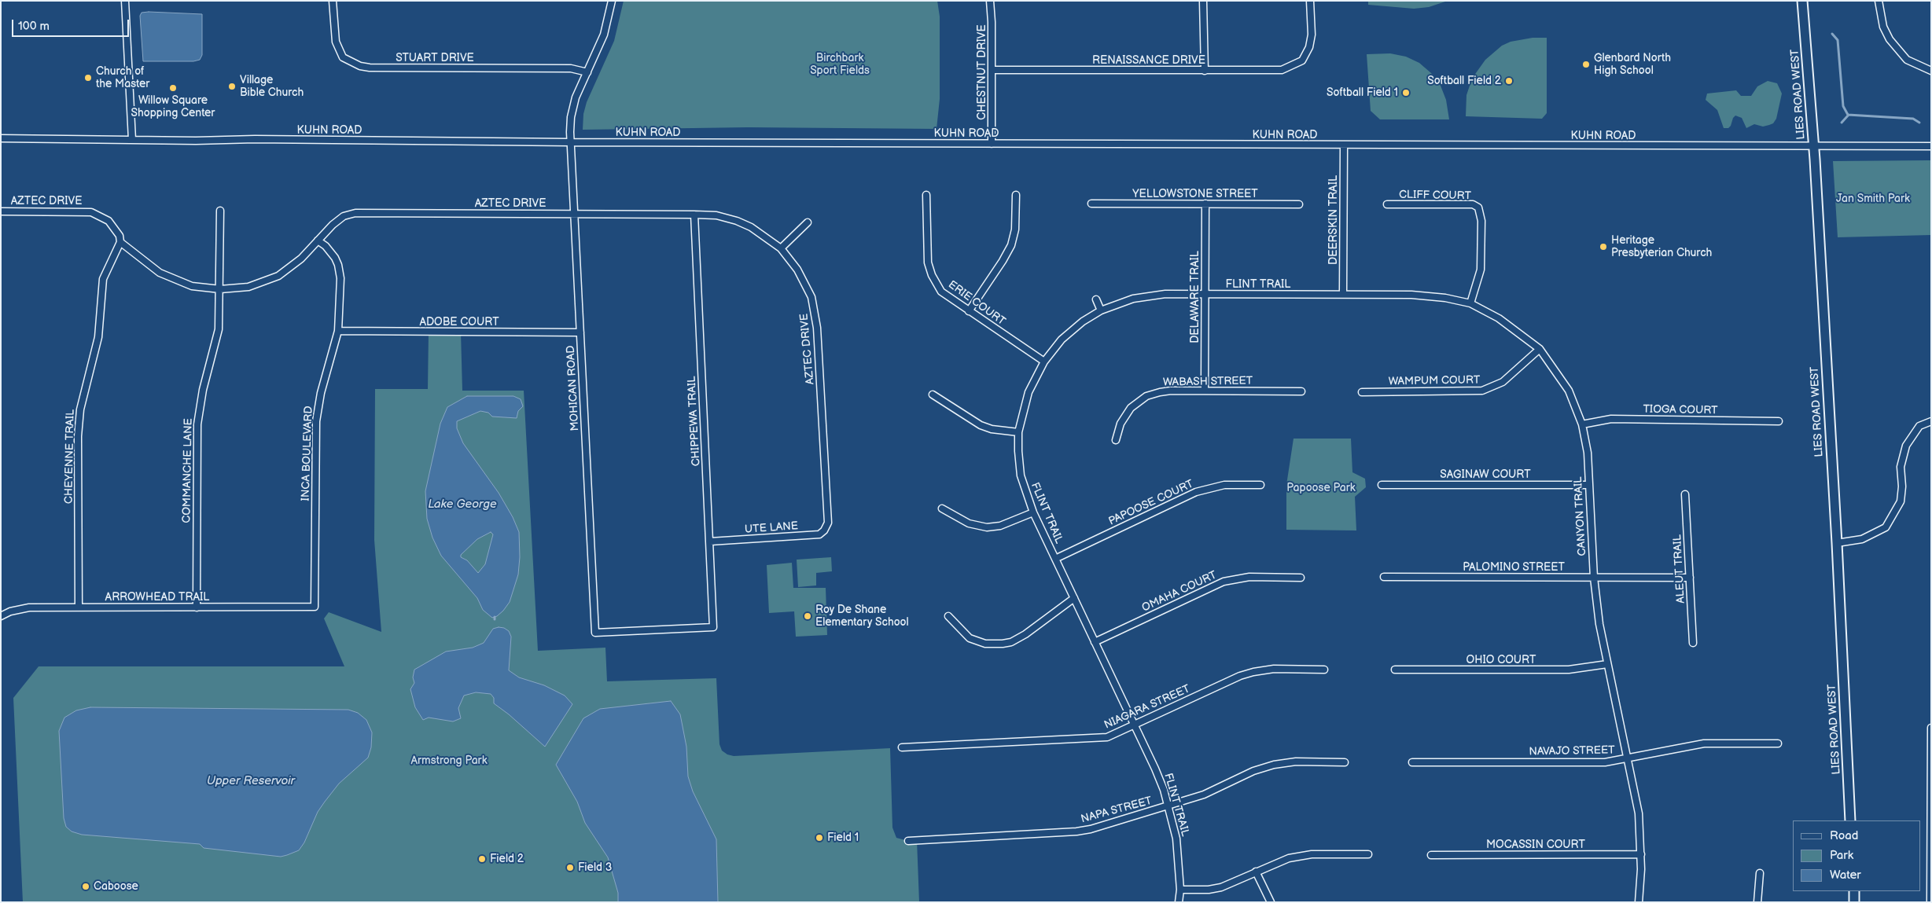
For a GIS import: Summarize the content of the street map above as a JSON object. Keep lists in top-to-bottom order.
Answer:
{
  "streets": {
    "street": [
      "STUART DRIVE",
      "RENAISSANCE DRIVE",
      "CHESTNUT DRIVE",
      "LIES ROAD WEST",
      "KUHN ROAD",
      "YELLOWSTONE STREET",
      "CLIFF COURT",
      "AZTEC DRIVE",
      "DEERSKIN TRAIL",
      "FLINT TRAIL",
      "DELAWARE TRAIL",
      "ERIE COURT",
      "ADOBE COURT",
      "WAMPUM COURT",
      "WABASH STREET",
      "MOHICAN ROAD",
      "TIOGA COURT",
      "CHIPPEWA TRAIL",
      "INCA BOULEVARD",
      "CHEYENNE TRAIL",
      "COMMANCHE LANE",
      "SAGINAW COURT",
      "PAPOOSE COURT",
      "CANYON TRAIL",
      "UTE LANE",
      "PALOMINO STREET",
      "ALEUT TRAIL",
      "OMAHA COURT",
      "ARROWHEAD TRAIL",
      "OHIO COURT",
      "NIAGARA STREET",
      "NAVAJO STREET",
      "NAPA STREET",
      "MOCASSIN COURT"
    ]
  },
  "crossings": [
    ["STUART DRIVE", "MOHICAN ROAD"],
    ["RENAISSANCE DRIVE", "CHESTNUT DRIVE"],
    ["CHESTNUT DRIVE", "KUHN ROAD"],
    ["LIES ROAD WEST", "KUHN ROAD"],
    ["KUHN ROAD", "DEERSKIN TRAIL"],
    ["KUHN ROAD", "MOHICAN ROAD"],
    ["YELLOWSTONE STREET", "DELAWARE TRAIL"],
    ["CLIFF COURT", "CANYON TRAIL"],
    ["AZTEC DRIVE", "MOHICAN ROAD"],
    ["AZTEC DRIVE", "CHIPPEWA TRAIL"],
    ["AZTEC DRIVE", "INCA BOULEVARD"],
    ["AZTEC DRIVE", "CHEYENNE TRAIL"],
    ["AZTEC DRIVE", "COMMANCHE LANE"],
    ["AZTEC DRIVE", "UTE LANE"],
    ["DEERSKIN TRAIL", "FLINT TRAIL"],
    ["DEERSKIN TRAIL", "CANYON TRAIL"],
    ["FLINT TRAIL", "DELAWARE TRAIL"],
    ["FLINT TRAIL", "ERIE COURT"],
    ["FLINT TRAIL", "PAPOOSE COURT"],
    ["FLINT TRAIL", "CANYON TRAIL"],
    ["FLINT TRAIL", "OMAHA COURT"],
    ["FLINT TRAIL", "NIAGARA STREET"],
    ["FLINT TRAIL", "NAPA STREET"],
    ["DELAWARE TRAIL", "WABASH STREET"],
    ["ADOBE COURT", "MOHICAN ROAD"],
    ["ADOBE COURT", "INCA BOULEVARD"],
    ["WAMPUM COURT", "CANYON TRAIL"],
    ["MOHICAN ROAD", "CHIPPEWA TRAIL"],
    ["TIOGA COURT", "CANYON TRAIL"],
    ["CHIPPEWA TRAIL", "UTE LANE"],
    ["INCA BOULEVARD", "ARROWHEAD TRAIL"],
    ["CHEYENNE TRAIL", "ARROWHEAD TRAIL"],
    ["COMMANCHE LANE", "ARROWHEAD TRAIL"],
    ["SAGINAW COURT", "CANYON TRAIL"],
    ["CANYON TRAIL", "PALOMINO STREET"],
    ["CANYON TRAIL", "OHIO COURT"],
    ["CANYON TRAIL", "NAVAJO STREET"],
    ["CANYON TRAIL", "MOCASSIN COURT"],
    ["PALOMINO STREET", "ALEUT TRAIL"]
  ],
  "water": ["Lake George", "Upper Reservoir"],
  "parks": [
    "Birchbark Sport Fields",
    "Jan Smith Park",
    "Papoose Park",
    "Armstrong Park"
  ],
  "places": [
    "Glenbard North High School",
    "Church of the Master",
    "Softball Field 2",
    "Village Bible Church",
    "Willow Square Shopping Center",
    "Softball Field 1",
    "Heritage Presbyterian Church",
    "Roy De Shane Elementary School",
    "Field 1",
    "Field 2",
    "Field 3",
    "Caboose"
  ],
  "legend": ["Road", "Park", "Water"],
  "scale_bar": "100 m"
}
